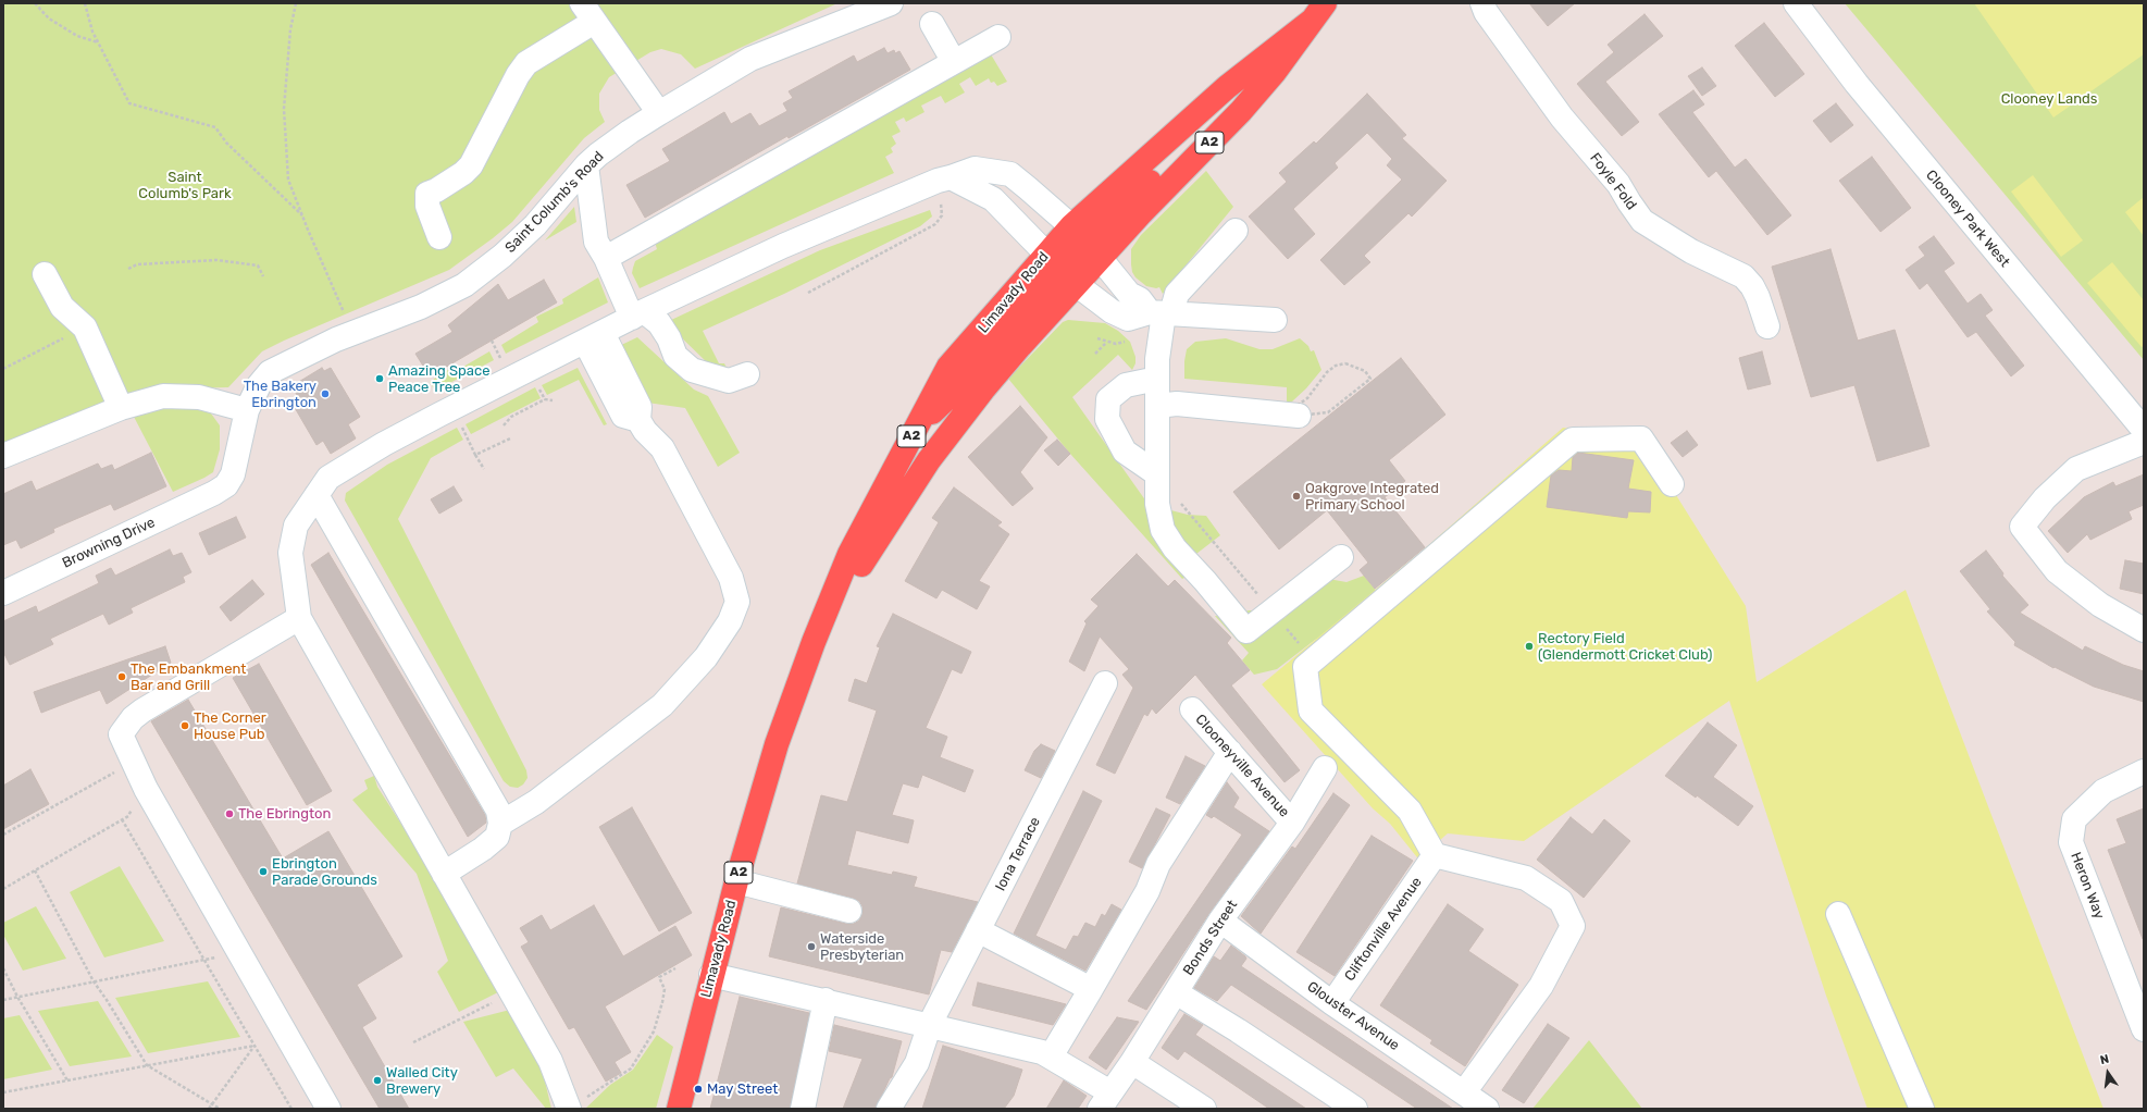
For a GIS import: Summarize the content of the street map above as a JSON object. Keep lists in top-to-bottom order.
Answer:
{
  "streets": {
    "highway": ["A2", "Limavady Road"],
    "street": [
      "Foyle Fold",
      "Saint Columb's Road",
      "Clooney Park West",
      "Browning Drive",
      "Clooneyville Avenue",
      "Iona Terrace",
      "Heron Way",
      "Cliftonville Avenue",
      "Bonds Street",
      "Glouster Avenue"
    ]
  },
  "crossings": [
    ["Saint Columb's Road", "Browning Drive"],
    ["Clooneyville Avenue", "Bonds Street"],
    ["Cliftonville Avenue", "Glouster Avenue"],
    ["Bonds Street", "Glouster Avenue"]
  ],
  "parks": ["Clooney Lands", "Saint Columb's Park"],
  "places": [
    "Amazing Space Peace Tree",
    "The Bakery Ebrington",
    "Oakgrove Integrated Primary School",
    "Rectory Field (Glendermott Cricket Club)",
    "The Embankment Bar and Grill",
    "The Corner House Pub",
    "The Ebrington",
    "Ebrington Parade Grounds",
    "Waterside Presbyterian",
    "Walled City Brewery",
    "May Street"
  ],
  "north": "top"
}
